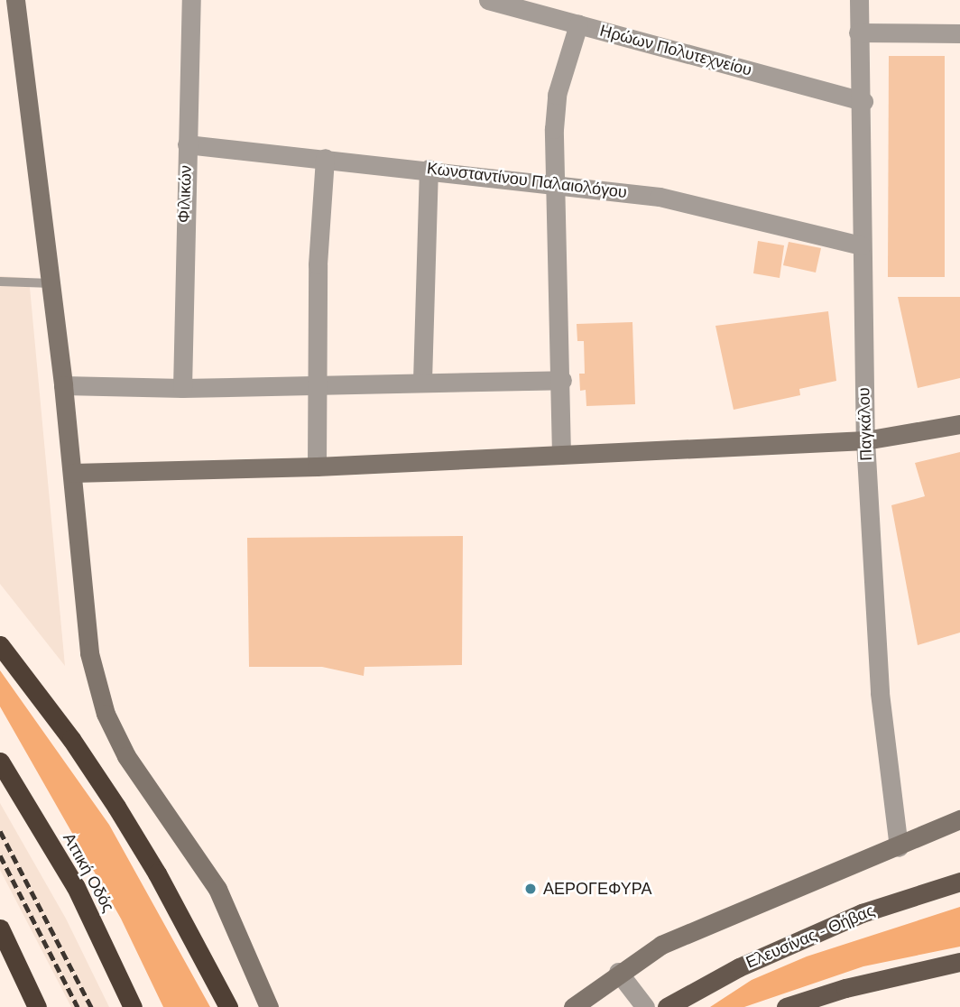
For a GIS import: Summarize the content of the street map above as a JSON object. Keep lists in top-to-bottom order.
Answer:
{
  "streets": {
    "highway": ["Αττική Οδός"],
    "main road": ["Ελευσίνας - Θήβας"],
    "street": [
      "Ηρώων Πολυτεχνείου",
      "Κωνσταντίνου Παλαιολόγου",
      "Φιλικών",
      "Παγκάλου"
    ]
  },
  "crossings": [
    ["Ηρώων Πολυτεχνείου", "Παγκάλου"],
    ["Κωνσταντίνου Παλαιολόγου", "Φιλικών"],
    ["Κωνσταντίνου Παλαιολόγου", "Παγκάλου"]
  ],
  "places": ["ΑΕΡΟΓΕΦΥΡΑ"]
}
